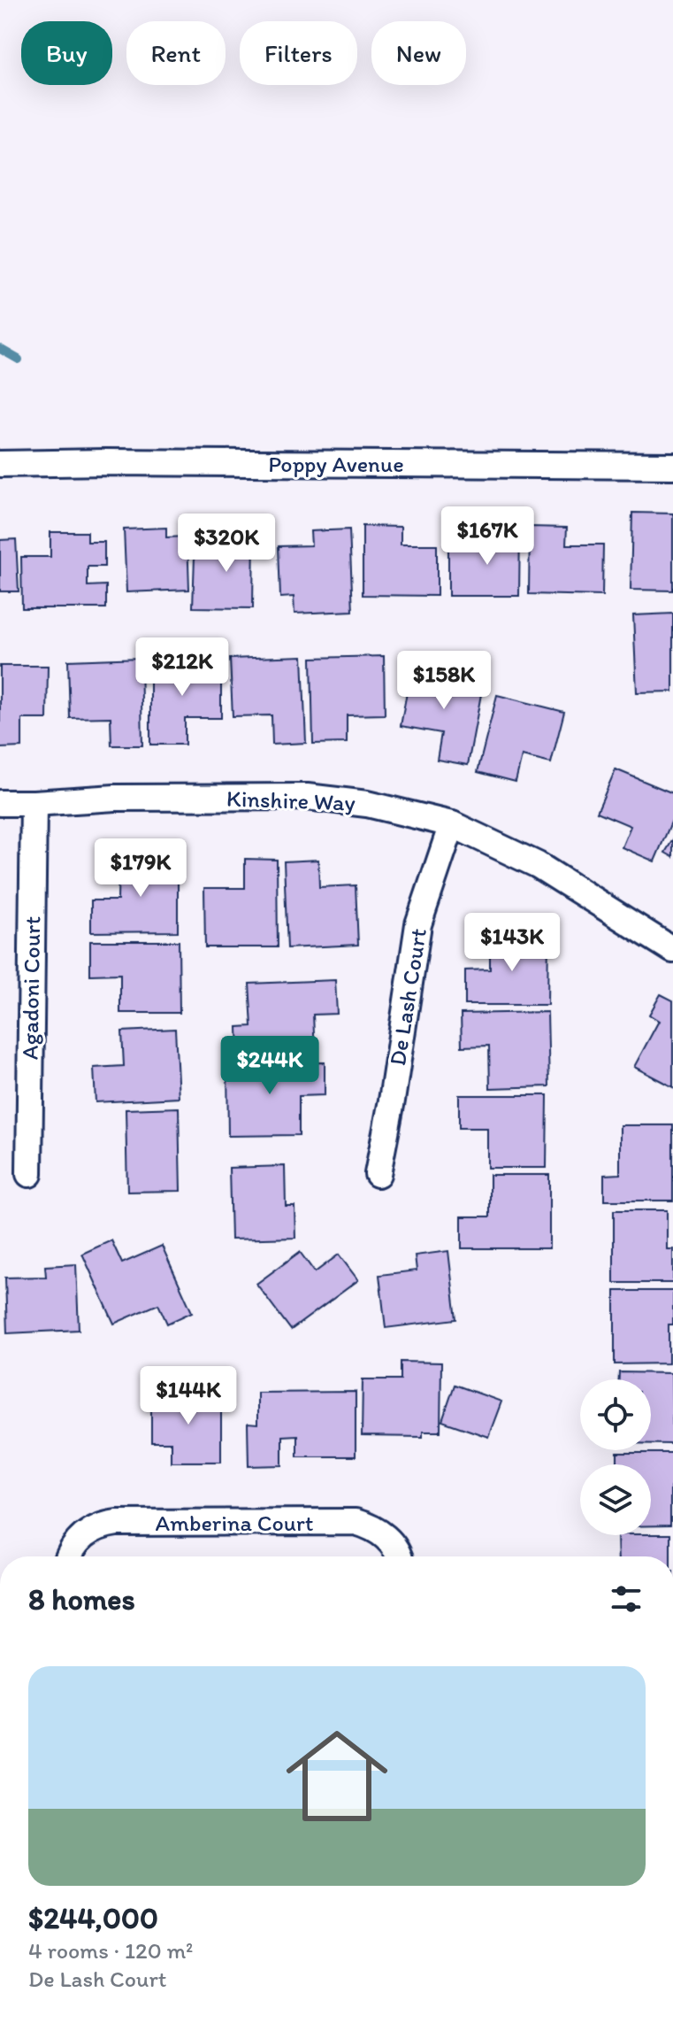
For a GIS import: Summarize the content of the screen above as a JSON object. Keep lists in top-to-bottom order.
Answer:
{
  "streets": {
    "street": [
      "Poppy Avenue",
      "Kinshire Way",
      "Agadoni Court",
      "De Lash Court",
      "Amberina Court"
    ]
  },
  "crossings": [
    ["Kinshire Way", "Agadoni Court"],
    ["Kinshire Way", "De Lash Court"]
  ],
  "page": {
    "chip": [
      "Buy",
      "Rent",
      "Filters",
      "New"
    ],
    "price": [
      "$167K",
      "$320K",
      "$212K",
      "$158K",
      "$179K",
      "$143K",
      "$244K",
      "$144K"
    ],
    "heading": "8 homes",
    "list": [
      {
        "name": "$244,000",
        "note": "4 rooms · 120 m² · De Lash Court"
      }
    ]
  }
}
